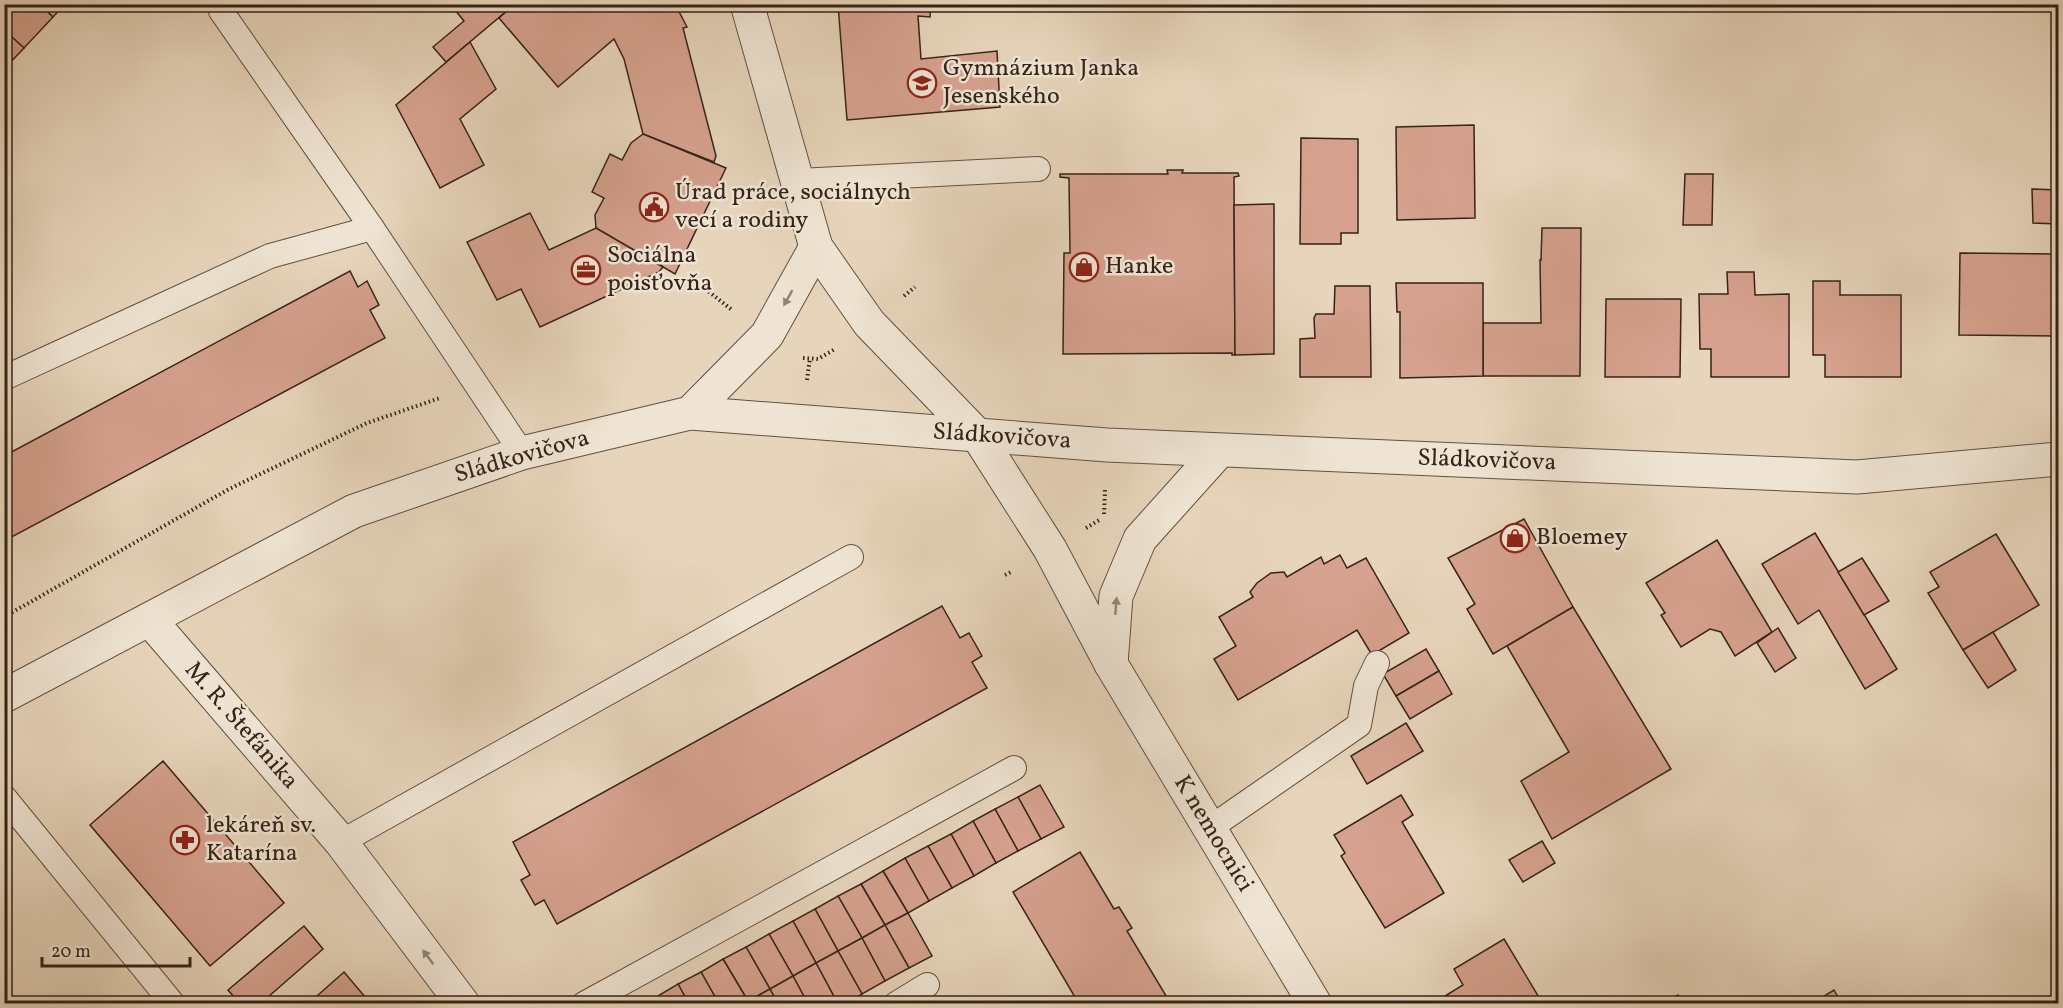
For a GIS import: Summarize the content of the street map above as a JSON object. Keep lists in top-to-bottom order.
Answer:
{
  "streets": {
    "street": ["Sládkovičova", "M. R. Štefánika", "K nemocnici"]
  },
  "crossings": [
    ["Sládkovičova", "M. R. Štefánika"],
    ["Sládkovičova", "K nemocnici"]
  ],
  "one_way": ["M. R. Štefánika"],
  "places": {
    "school or university": ["Gymnázium Janka Jesenského"],
    "public building": ["Úrad práce, sociálnych vecí a rodiny"],
    "shop": ["Hanke", "Bloemey"],
    "office": ["Sociálna poisťovňa"],
    "pharmacy": ["lekáreň sv. Katarína"]
  },
  "scale_bar": "20 m"
}
